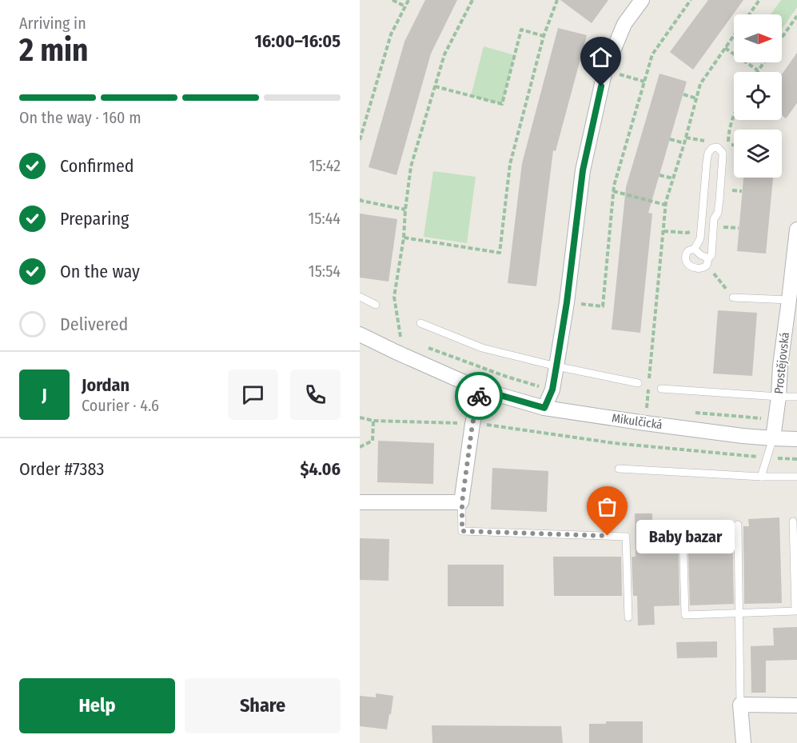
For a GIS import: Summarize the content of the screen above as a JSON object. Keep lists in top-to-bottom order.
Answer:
{
  "streets": {
    "street": ["Prostějovská", "Mikulčická"]
  },
  "crossings": [
    ["Prostějovská", "Mikulčická"]
  ],
  "places": ["Baby bazar"],
  "north": "right",
  "page": {
    "heading": ["2 min", "Arriving in", "16:00–16:05"],
    "panel": [
      "Jordan",
      "Courier · 4.6",
      "Order #7383",
      "$4.06"
    ],
    "bar": "On the way · 160 m",
    "list": [
      ["Confirmed", "15:42"],
      ["Preparing", "15:44"],
      ["On the way", "15:54"],
      "Delivered"
    ],
    "round": "J",
    "bubble": "Baby bazar",
    "buttons": ["Help", "Share"]
  }
}
